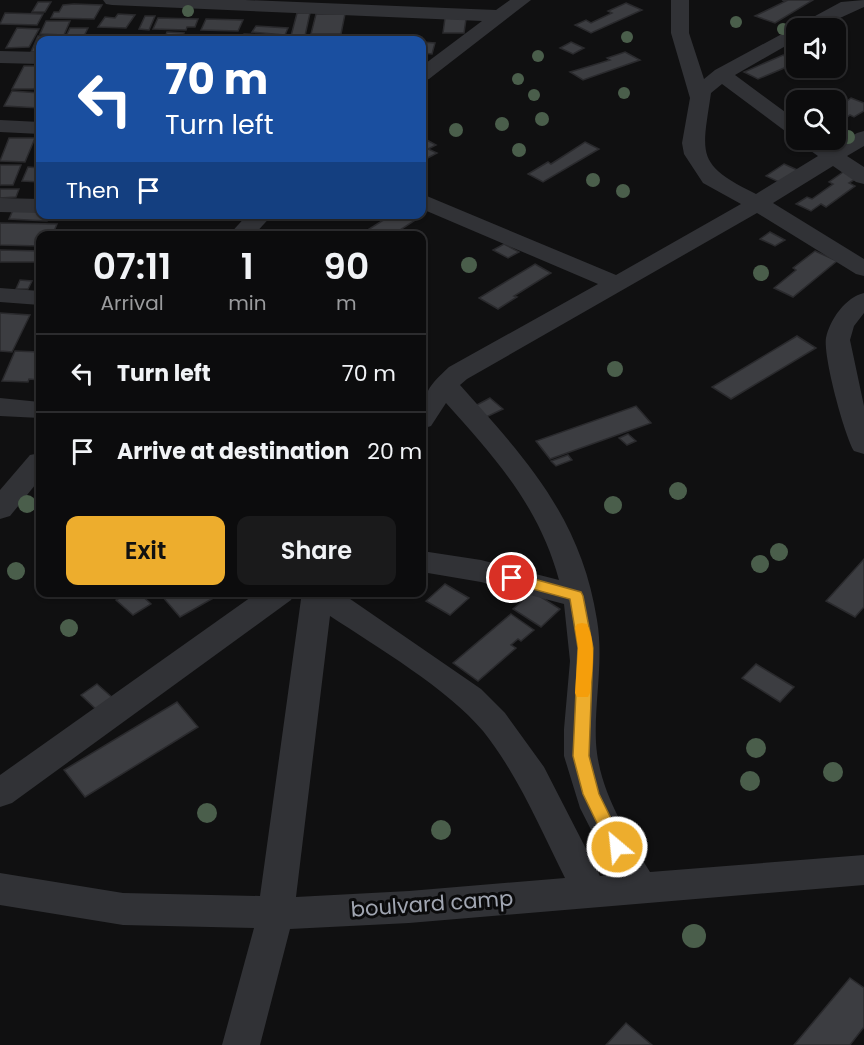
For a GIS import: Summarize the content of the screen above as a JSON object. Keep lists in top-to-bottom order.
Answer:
{
  "streets": {
    "street": ["boulvard camp"]
  },
  "page": {
    "turn": ["70 m", "Turn left"],
    "then": "Then",
    "eta": [
      "07:11",
      "Arrival",
      "1",
      "min",
      "90",
      "m"
    ],
    "list": [
      {
        "name": "Turn left",
        "value": "70 m"
      },
      {
        "name": "Arrive at destination",
        "value": "20 m"
      }
    ],
    "buttons": ["Exit", "Share"]
  }
}
